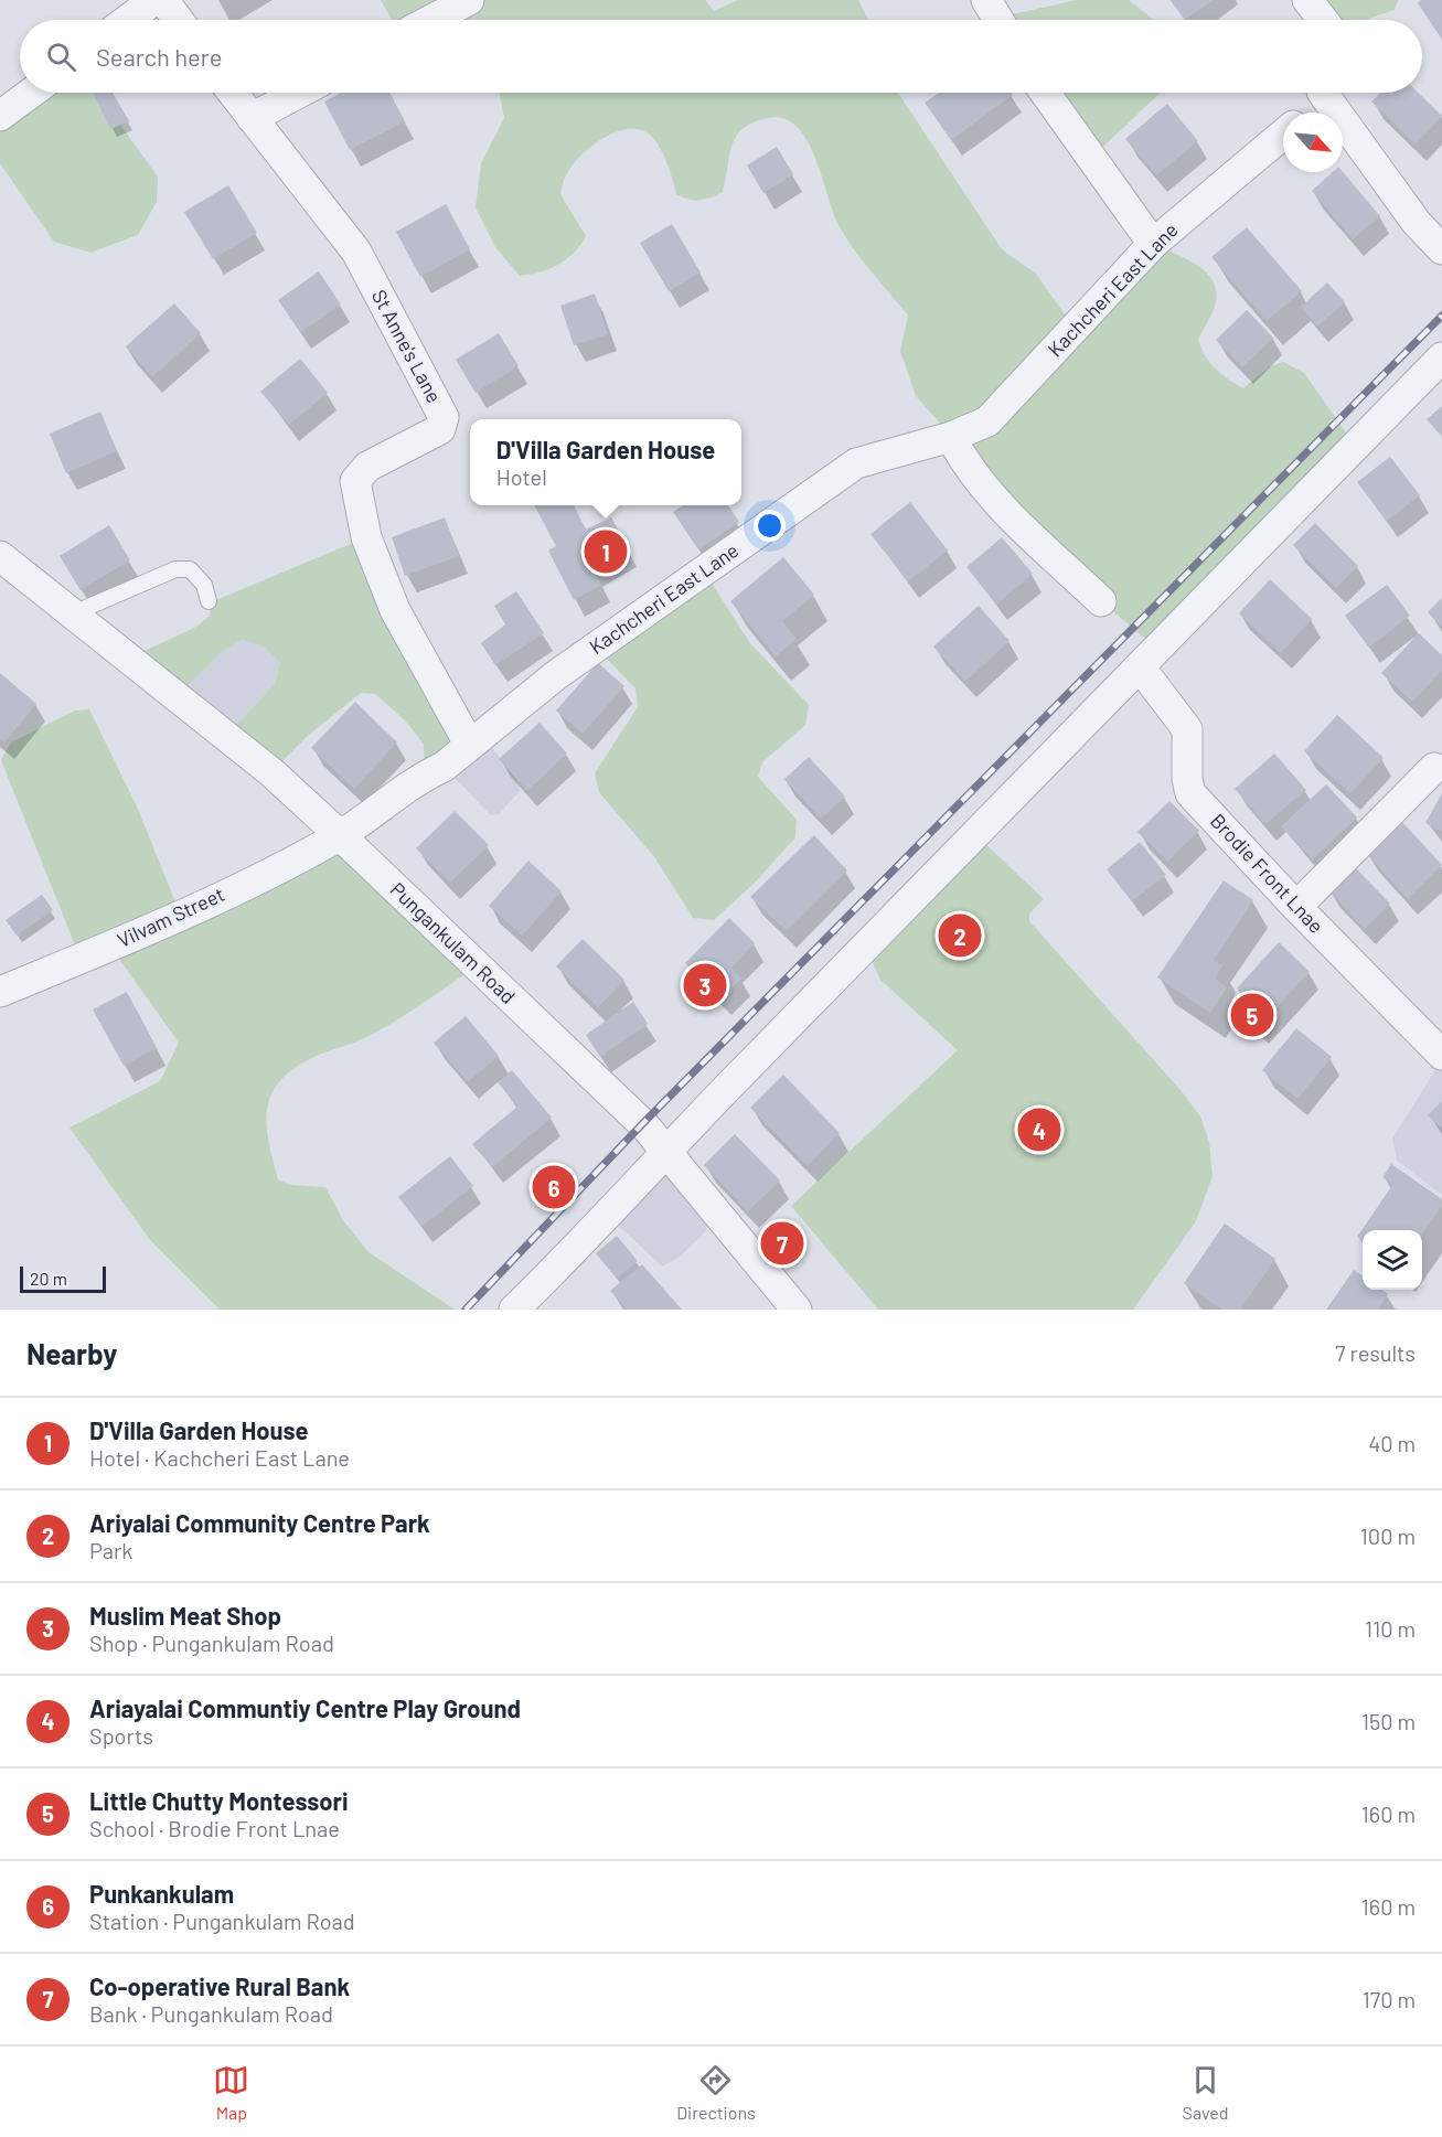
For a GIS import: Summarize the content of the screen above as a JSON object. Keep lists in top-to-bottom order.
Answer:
{
  "streets": {
    "street": [
      "Kachcheri East Lane",
      "St Anne's Lane",
      "Brodie Front Lnae",
      "Vilvam Street",
      "Pungankulam Road"
    ]
  },
  "crossings": [
    ["Kachcheri East Lane", "St Anne's Lane"],
    ["Kachcheri East Lane", "Vilvam Street"],
    ["Kachcheri East Lane", "Pungankulam Road"],
    ["Vilvam Street", "Pungankulam Road"]
  ],
  "scale_bar": "20 m",
  "north": "bottom right",
  "page": {
    "search": "Search here",
    "popup": ["D'Villa Garden House", "Hotel"],
    "pins": [
      "1",
      "2",
      "3",
      "5",
      "4",
      "6",
      "7"
    ],
    "scale": "20 m",
    "heading": ["Nearby", "7 results"],
    "list": [
      {
        "mark": "1",
        "name": "D'Villa Garden House",
        "note": "Hotel · Kachcheri East Lane",
        "value": "40 m"
      },
      {
        "mark": "2",
        "name": "Ariyalai Community Centre Park",
        "note": "Park",
        "value": "100 m"
      },
      {
        "mark": "3",
        "name": "Muslim Meat Shop",
        "note": "Shop · Pungankulam Road",
        "value": "110 m"
      },
      {
        "mark": "4",
        "name": "Ariayalai Communtiy Centre Play Ground",
        "note": "Sports",
        "value": "150 m"
      },
      {
        "mark": "5",
        "name": "Little Chutty Montessori",
        "note": "School · Brodie Front Lnae",
        "value": "160 m"
      },
      {
        "mark": "6",
        "name": "Punkankulam",
        "note": "Station · Pungankulam Road",
        "value": "160 m"
      },
      {
        "mark": "7",
        "name": "Co-operative Rural Bank",
        "note": "Bank · Pungankulam Road",
        "value": "170 m"
      }
    ],
    "nav": ["Map", "Directions", "Saved"]
  }
}
